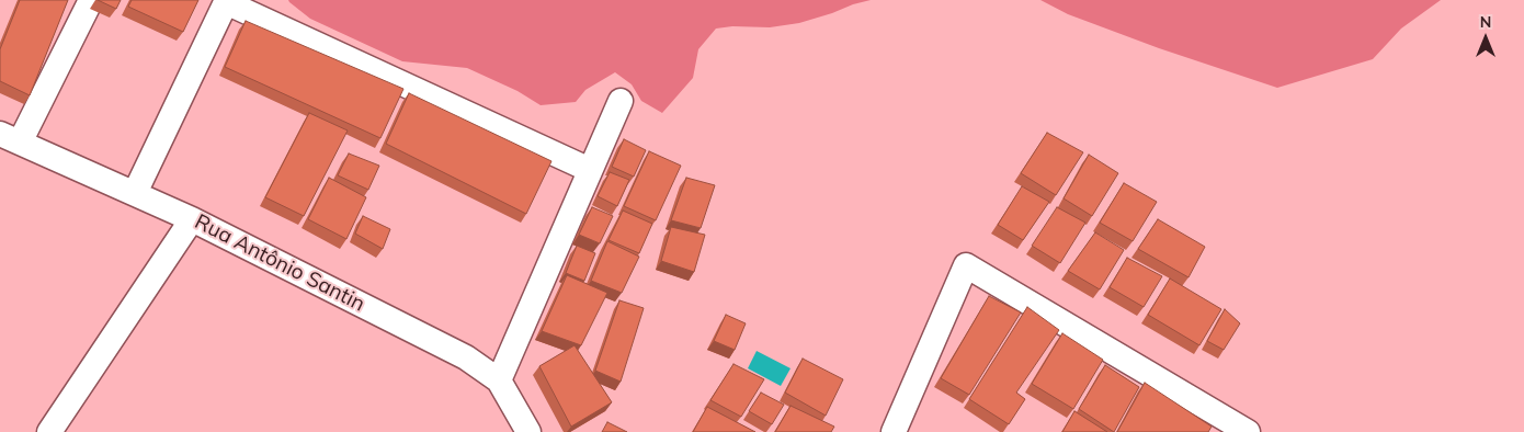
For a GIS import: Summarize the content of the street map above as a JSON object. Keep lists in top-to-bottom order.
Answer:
{
  "streets": {
    "street": ["Rua Antônio Santin"]
  },
  "north": "top"
}
